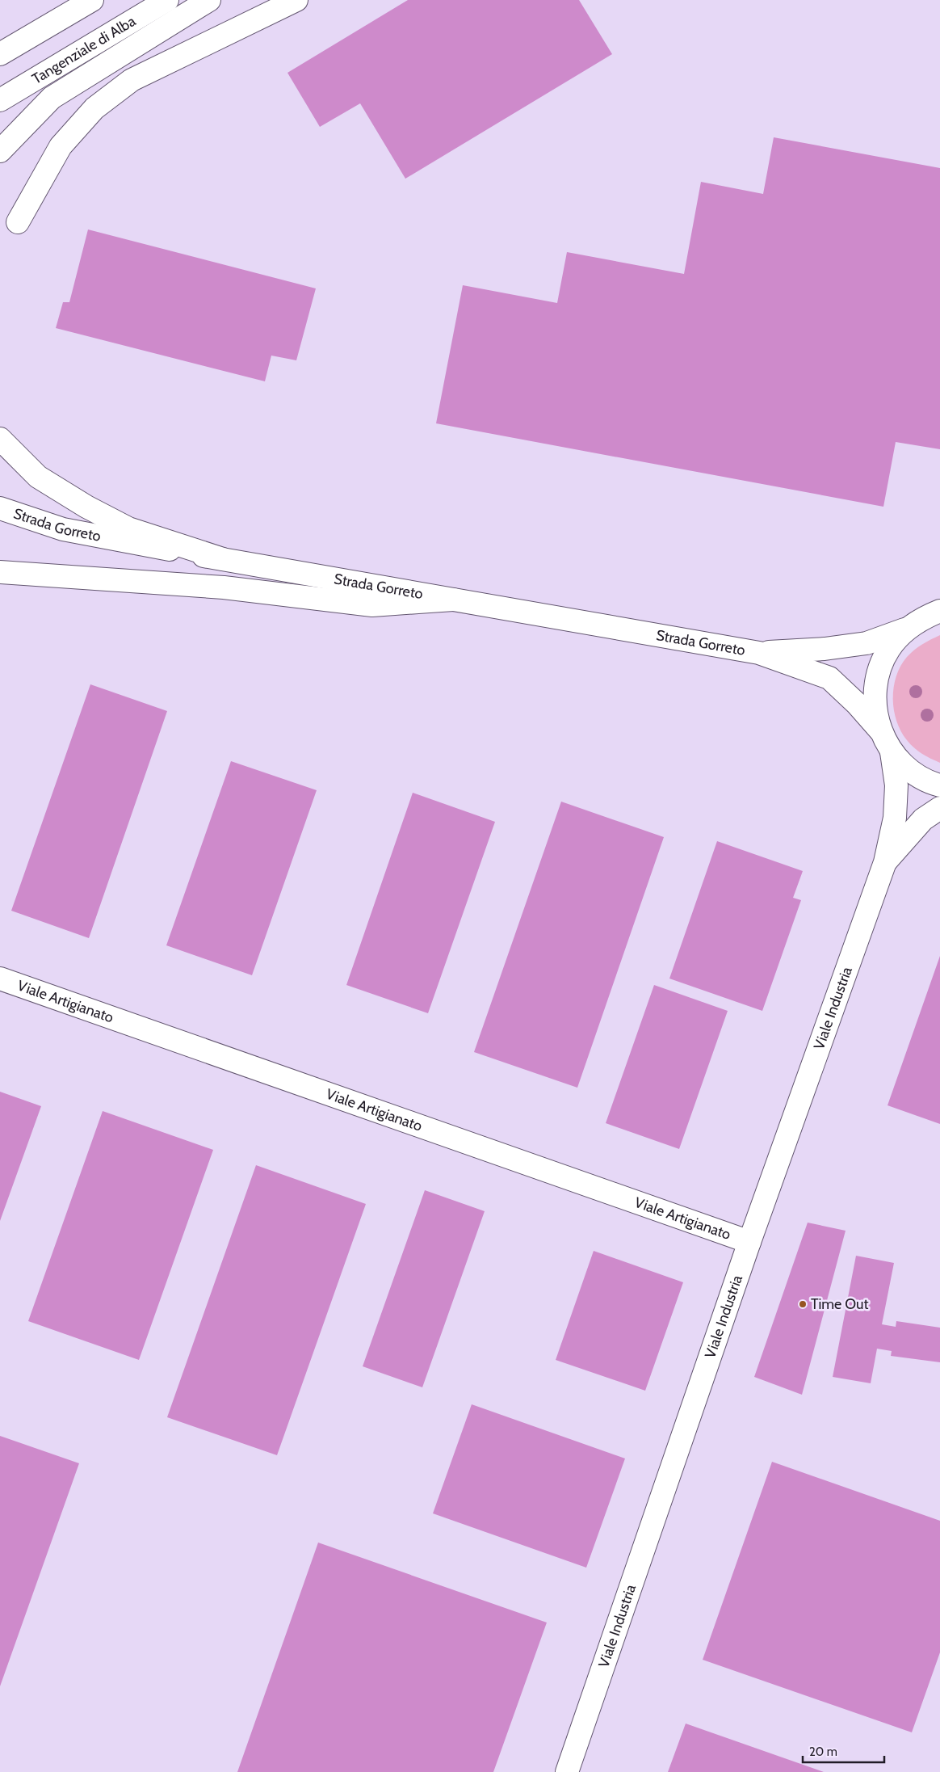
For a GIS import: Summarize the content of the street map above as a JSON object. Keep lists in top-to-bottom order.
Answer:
{
  "streets": {
    "main road": [
      "Tangenziale di Alba",
      "Strada Gorreto",
      "Viale Artigianato",
      "Viale Industria"
    ]
  },
  "crossings": [
    ["Viale Artigianato", "Viale Industria"]
  ],
  "places": ["Time Out"],
  "scale_bar": "20 m"
}
